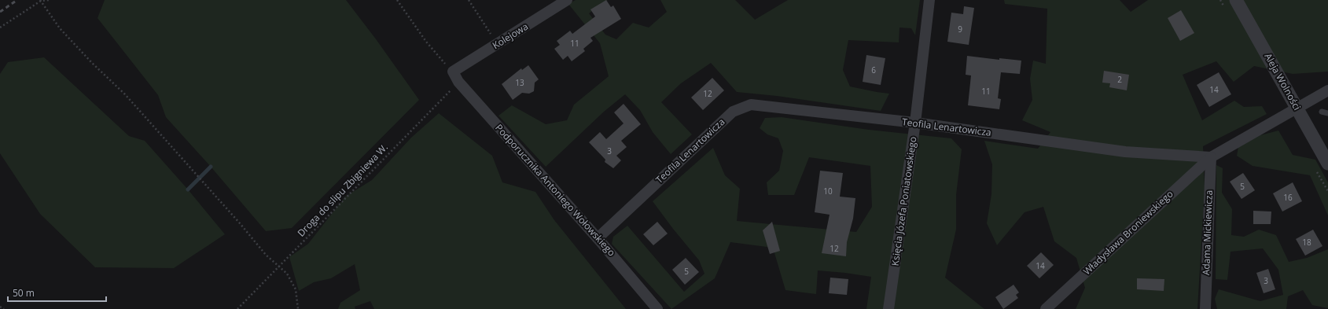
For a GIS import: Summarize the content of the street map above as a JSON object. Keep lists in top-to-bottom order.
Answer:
{
  "streets": {
    "street": [
      "Kolejowa",
      "Aleja Wolności",
      "Teofila Lenartowicza",
      "Podporucznika Antoniego Wołowskiego",
      "Księcia Józefa Poniatowskiego",
      "Władysława Broniewskiego",
      "Adama Mickiewicza"
    ],
    "path": ["Droga do slipu Zbigniewa W."]
  },
  "crossings": [
    ["Kolejowa", "Podporucznika Antoniego Wołowskiego"],
    ["Teofila Lenartowicza", "Podporucznika Antoniego Wołowskiego"],
    ["Teofila Lenartowicza", "Księcia Józefa Poniatowskiego"],
    ["Teofila Lenartowicza", "Władysława Broniewskiego"],
    ["Teofila Lenartowicza", "Adama Mickiewicza"],
    ["Droga do slipu Zbigniewa W.", "Podporucznika Antoniego Wołowskiego"],
    ["Władysława Broniewskiego", "Adama Mickiewicza"]
  ],
  "house_numbers": [
    "9",
    "11",
    "6",
    "2",
    "13",
    "14",
    "11",
    "12",
    "3",
    "5",
    "10",
    "16",
    "18",
    "12",
    "14",
    "5",
    "3"
  ],
  "scale_bar": "50 m"
}
